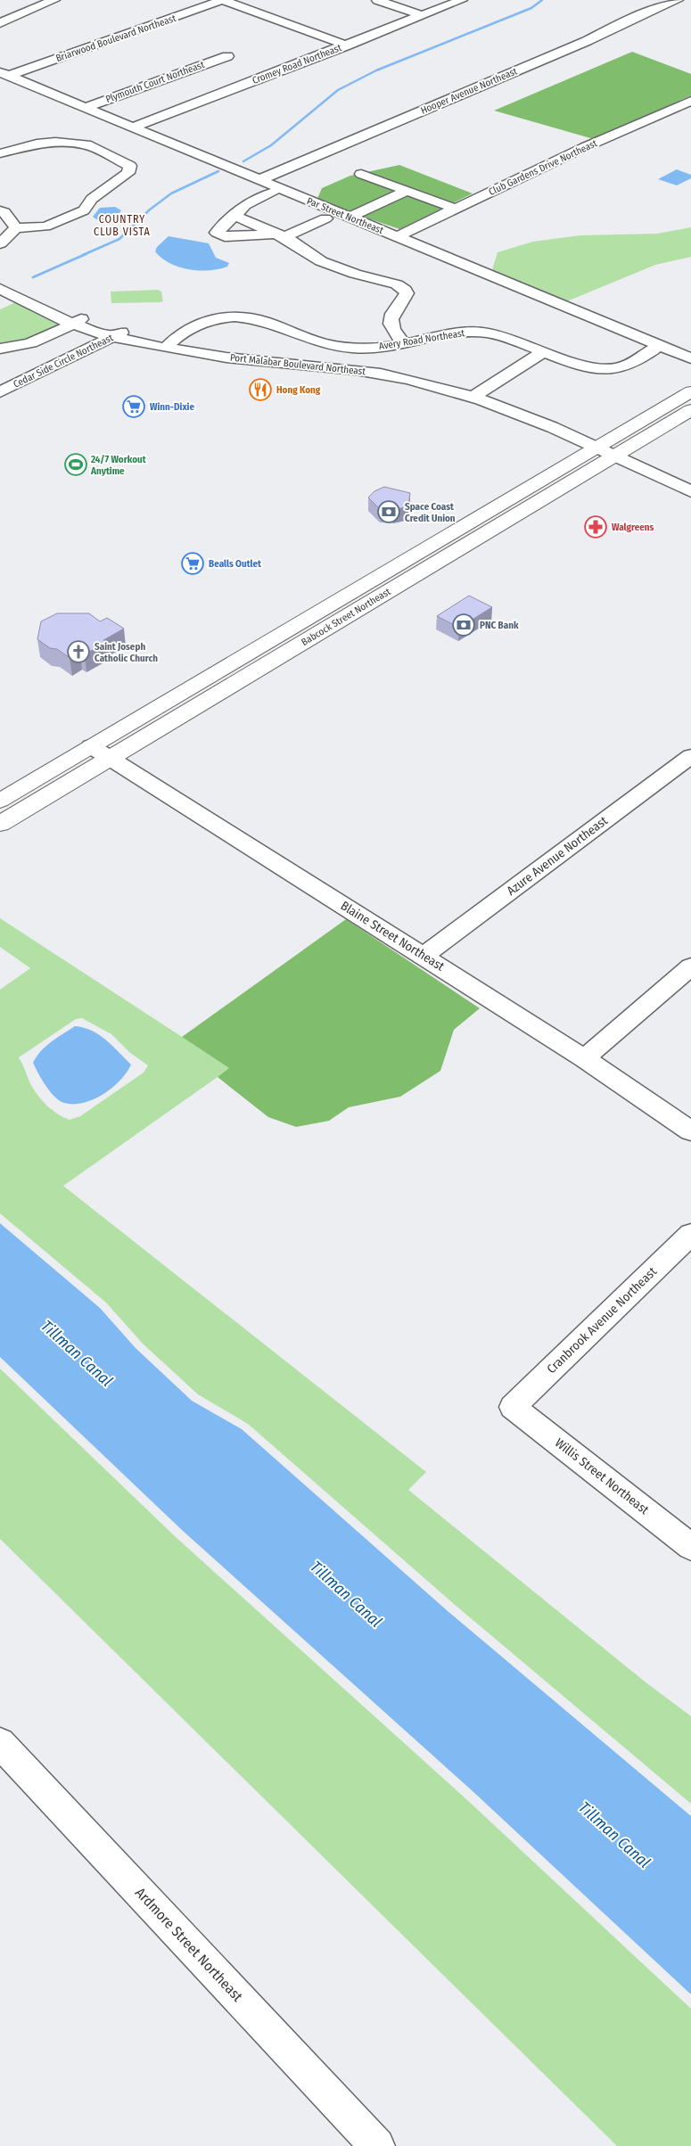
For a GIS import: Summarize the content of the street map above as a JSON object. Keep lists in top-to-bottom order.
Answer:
{
  "streets": {
    "main road": ["Babcock Street Northeast"],
    "street": [
      "Briarwood Boulevard Northeast",
      "Cromey Road Northeast",
      "Plymouth Court Northeast",
      "Hooper Avenue Northeast",
      "Club Gardens Drive Northeast",
      "Par Street Northeast",
      "Avery Road Northeast",
      "Cedar Side Circle Northeast",
      "Port Malabar Boulevard Northeast",
      "Azure Avenue Northeast",
      "Blaine Street Northeast",
      "Cranbrook Avenue Northeast",
      "Willis Street Northeast",
      "Ardmore Street Northeast"
    ]
  },
  "crossings": [
    ["Briarwood Boulevard Northeast", "Par Street Northeast"],
    ["Cromey Road Northeast", "Par Street Northeast"],
    ["Plymouth Court Northeast", "Par Street Northeast"],
    ["Hooper Avenue Northeast", "Par Street Northeast"],
    ["Club Gardens Drive Northeast", "Par Street Northeast"],
    ["Avery Road Northeast", "Port Malabar Boulevard Northeast"],
    ["Cedar Side Circle Northeast", "Port Malabar Boulevard Northeast"],
    ["Port Malabar Boulevard Northeast", "Babcock Street Northeast"],
    ["Babcock Street Northeast", "Blaine Street Northeast"],
    ["Azure Avenue Northeast", "Blaine Street Northeast"],
    ["Cranbrook Avenue Northeast", "Willis Street Northeast"]
  ],
  "districts": ["COUNTRY CLUB VISTA"],
  "water": ["Tillman Canal"],
  "places": {
    "restaurant": ["Hong Kong"],
    "supermarket": ["Winn-Dixie", "Bealls Outlet"],
    "sports": ["24/7 Workout Anytime"],
    "bank": ["Space Coast Credit Union", "PNC Bank"],
    "pharmacy": ["Walgreens"],
    "church": ["Saint Joseph Catholic Church"]
  }
}
